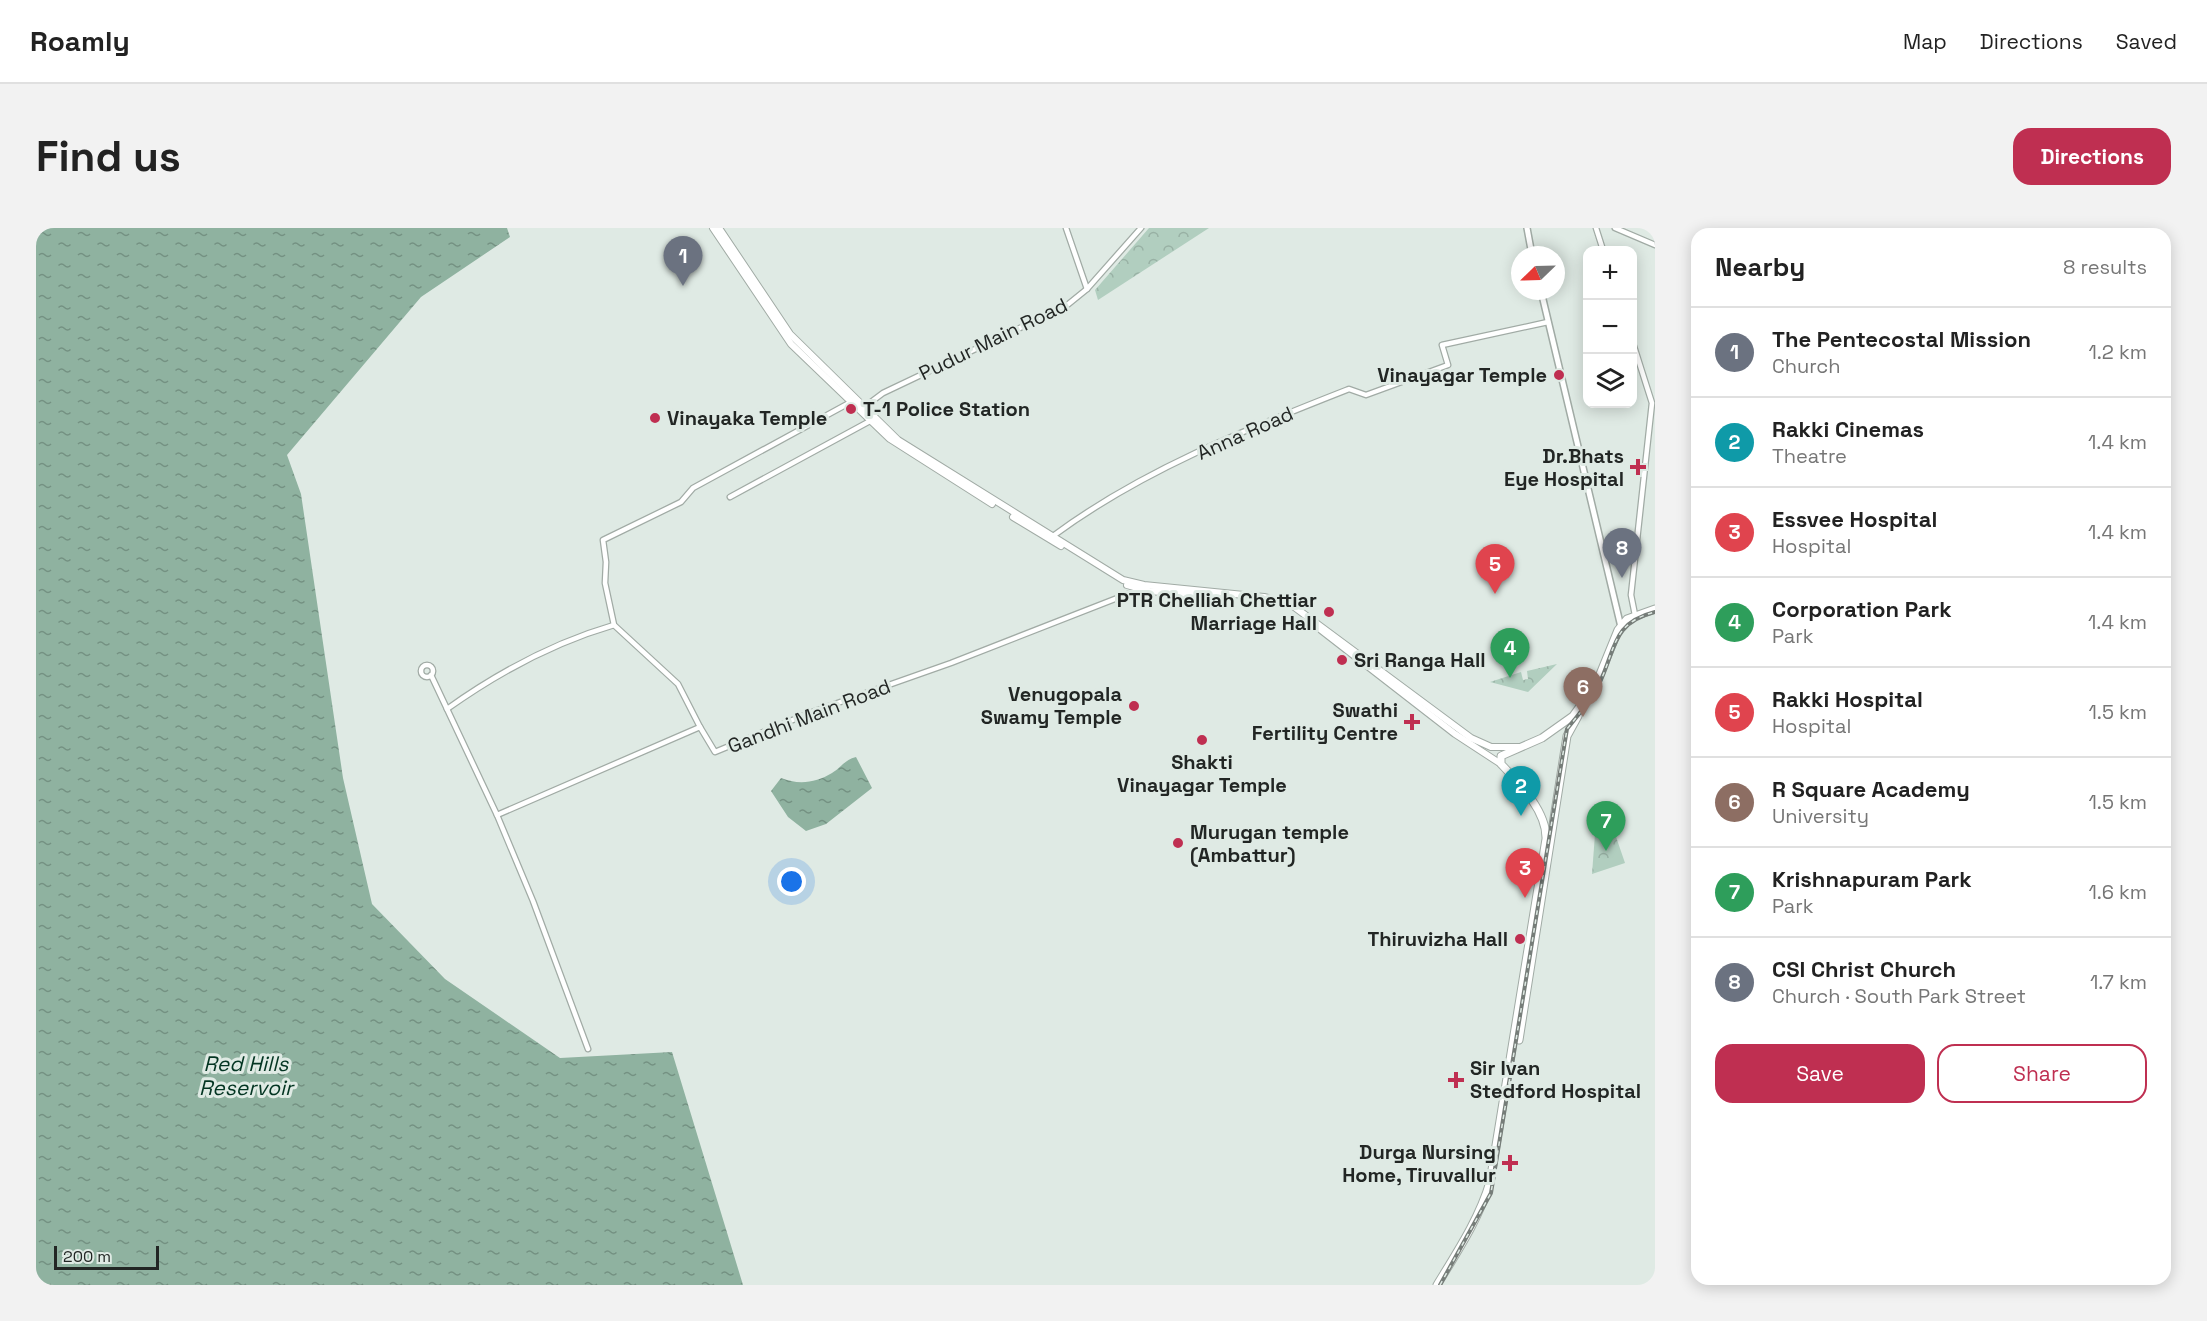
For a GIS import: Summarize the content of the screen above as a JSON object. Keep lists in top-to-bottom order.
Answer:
{
  "streets": {
    "street": ["Pudur Main Road", "Anna Road", "Gandhi Main Road"]
  },
  "water": ["Red Hills Reservoir"],
  "places": {
    "other": [
      "Vinayagar Temple",
      "T-1 Police Station",
      "Vinayaka Temple",
      "PTR Chelliah Chettiar Marriage Hall",
      "Sri Ranga Hall",
      "Venugopala Swamy Temple",
      "Shakti Vinayagar Temple",
      "Murugan temple (Ambattur)",
      "Thiruvizha Hall"
    ],
    "health": [
      "Dr.Bhats Eye Hospital",
      "Swathi Fertility Centre",
      "Sir Ivan Stedford Hospital",
      "Durga Nursing Home, Tiruvallur"
    ]
  },
  "scale_bar": "200 m",
  "north": "bottom left",
  "page": {
    "header": "Roamly",
    "nav": ["Map", "Directions", "Saved"],
    "buttons": [
      "Directions",
      ["Save", "Share"]
    ],
    "title": "Find us",
    "heading": ["Nearby", "8 results"],
    "pins": [
      "1",
      "8",
      "5",
      "4",
      "6",
      "2",
      "7",
      "3"
    ],
    "map_buttons": ["+", "−"],
    "list": [
      {
        "mark": "1",
        "name": "The Pentecostal Mission",
        "note": "Church",
        "value": "1.2 km"
      },
      {
        "mark": "2",
        "name": "Rakki Cinemas",
        "note": "Theatre",
        "value": "1.4 km"
      },
      {
        "mark": "3",
        "name": "Essvee Hospital",
        "note": "Hospital",
        "value": "1.4 km"
      },
      {
        "mark": "4",
        "name": "Corporation Park",
        "note": "Park",
        "value": "1.4 km"
      },
      {
        "mark": "5",
        "name": "Rakki Hospital",
        "note": "Hospital",
        "value": "1.5 km"
      },
      {
        "mark": "6",
        "name": "R Square Academy",
        "note": "University",
        "value": "1.5 km"
      },
      {
        "mark": "7",
        "name": "Krishnapuram Park",
        "note": "Park",
        "value": "1.6 km"
      },
      {
        "mark": "8",
        "name": "CSI Christ Church",
        "note": "Church · South Park Street",
        "value": "1.7 km"
      }
    ],
    "scale": "200 m"
  }
}
